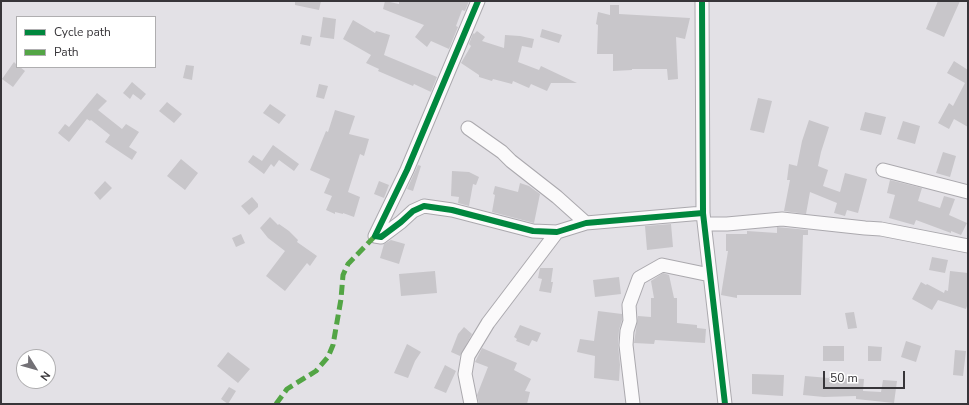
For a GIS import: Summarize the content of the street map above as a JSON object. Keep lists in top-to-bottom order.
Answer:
{
  "legend": ["Cycle path", "Path"],
  "scale_bar": "50 m",
  "north": "bottom right"
}
